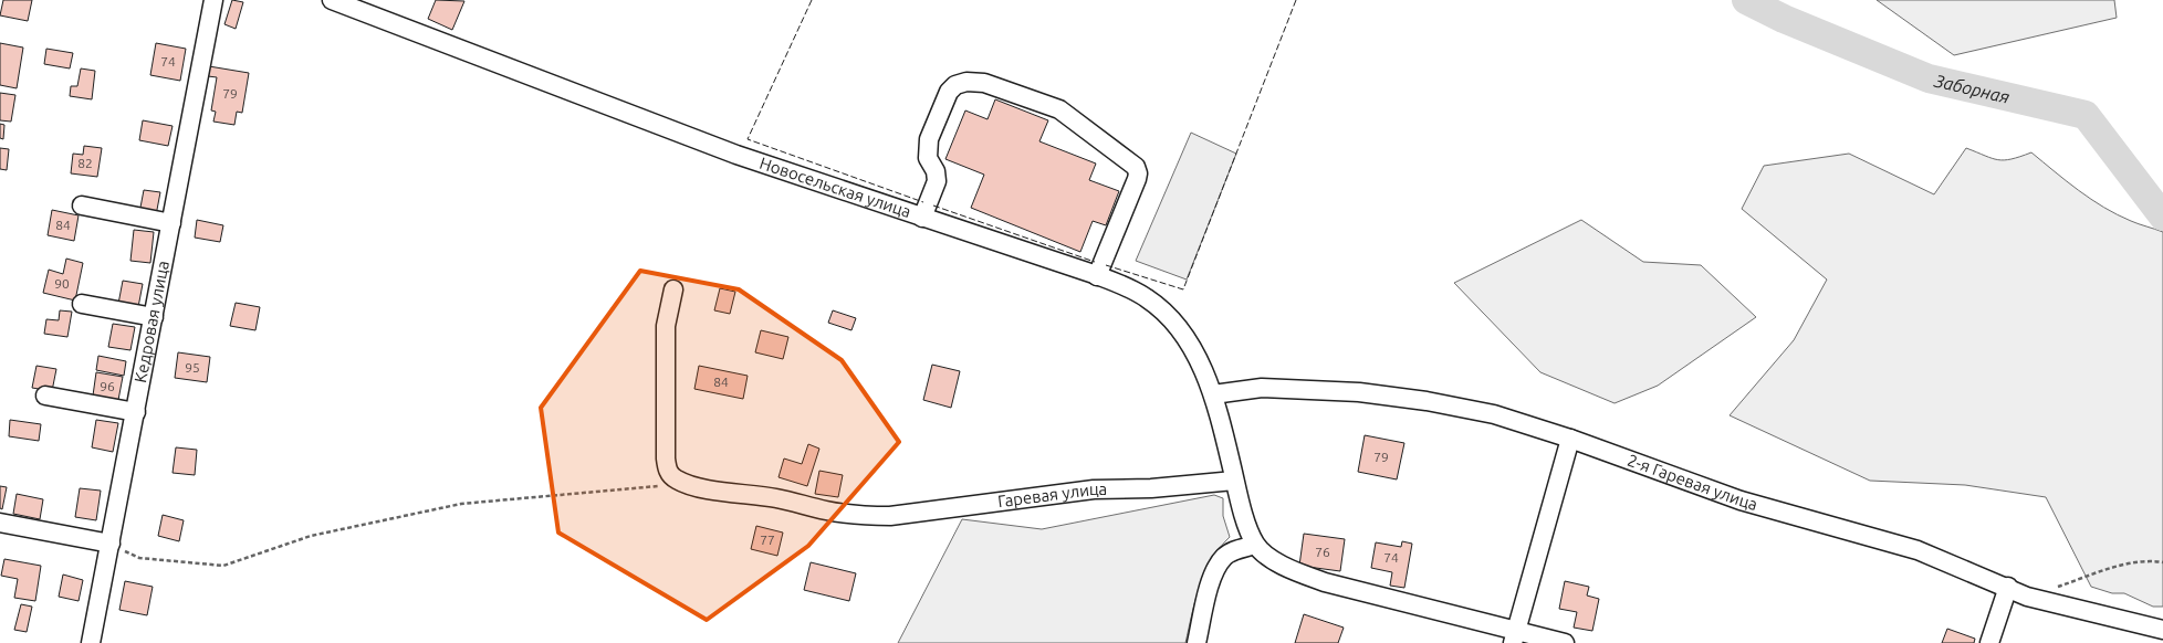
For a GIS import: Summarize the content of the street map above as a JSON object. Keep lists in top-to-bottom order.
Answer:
{
  "streets": {
    "street": [
      "Новосельская улица",
      "Кедровая улица",
      "2-я Гаревая улица",
      "Гаревая улица"
    ]
  },
  "crossings": [
    ["Новосельская улица", "2-я Гаревая улица"],
    ["Новосельская улица", "Гаревая улица"]
  ],
  "water": ["Заборная"],
  "house_numbers": [
    "74",
    "79",
    "82",
    "84",
    "90",
    "95",
    "84",
    "96",
    "79",
    "77",
    "76",
    "74"
  ]
}
